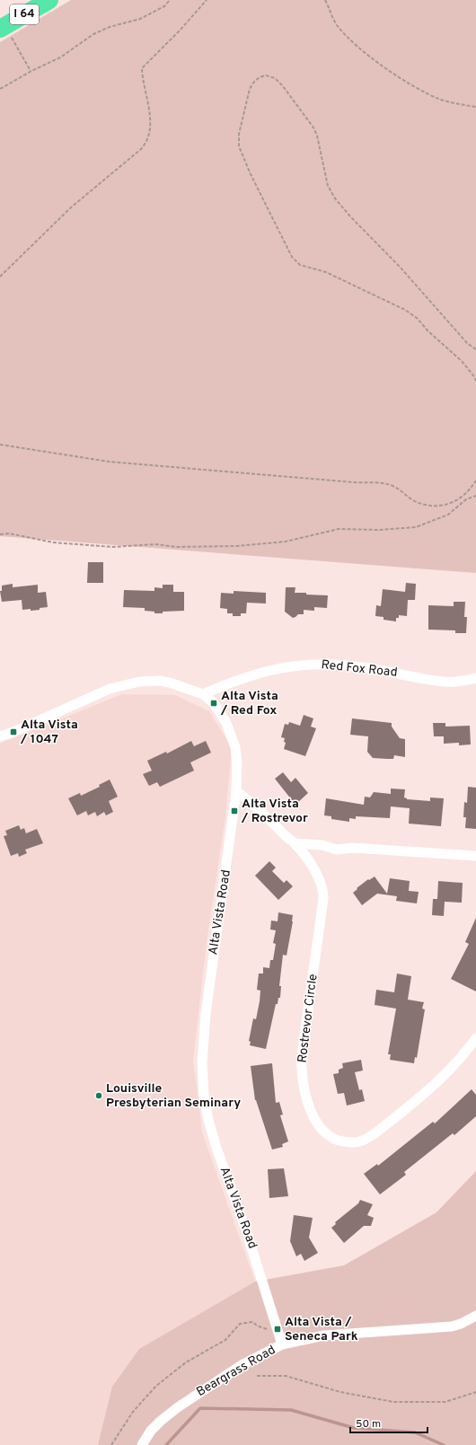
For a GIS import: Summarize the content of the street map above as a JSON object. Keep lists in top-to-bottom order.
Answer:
{
  "streets": {
    "highway": ["I 64"],
    "street": [
      "Red Fox Road",
      "Alta Vista Road",
      "Rostrevor Circle",
      "Beargrass Road"
    ]
  },
  "crossings": [
    ["Red Fox Road", "Alta Vista Road"],
    ["Alta Vista Road", "Rostrevor Circle"],
    ["Alta Vista Road", "Beargrass Road"]
  ],
  "places": {
    "transit": [
      "Alta Vista / Red Fox",
      "Alta Vista / 1047",
      "Alta Vista / Rostrevor",
      "Alta Vista / Seneca Park"
    ],
    "other": ["Louisville Presbyterian Seminary"]
  },
  "scale_bar": "50 m"
}
